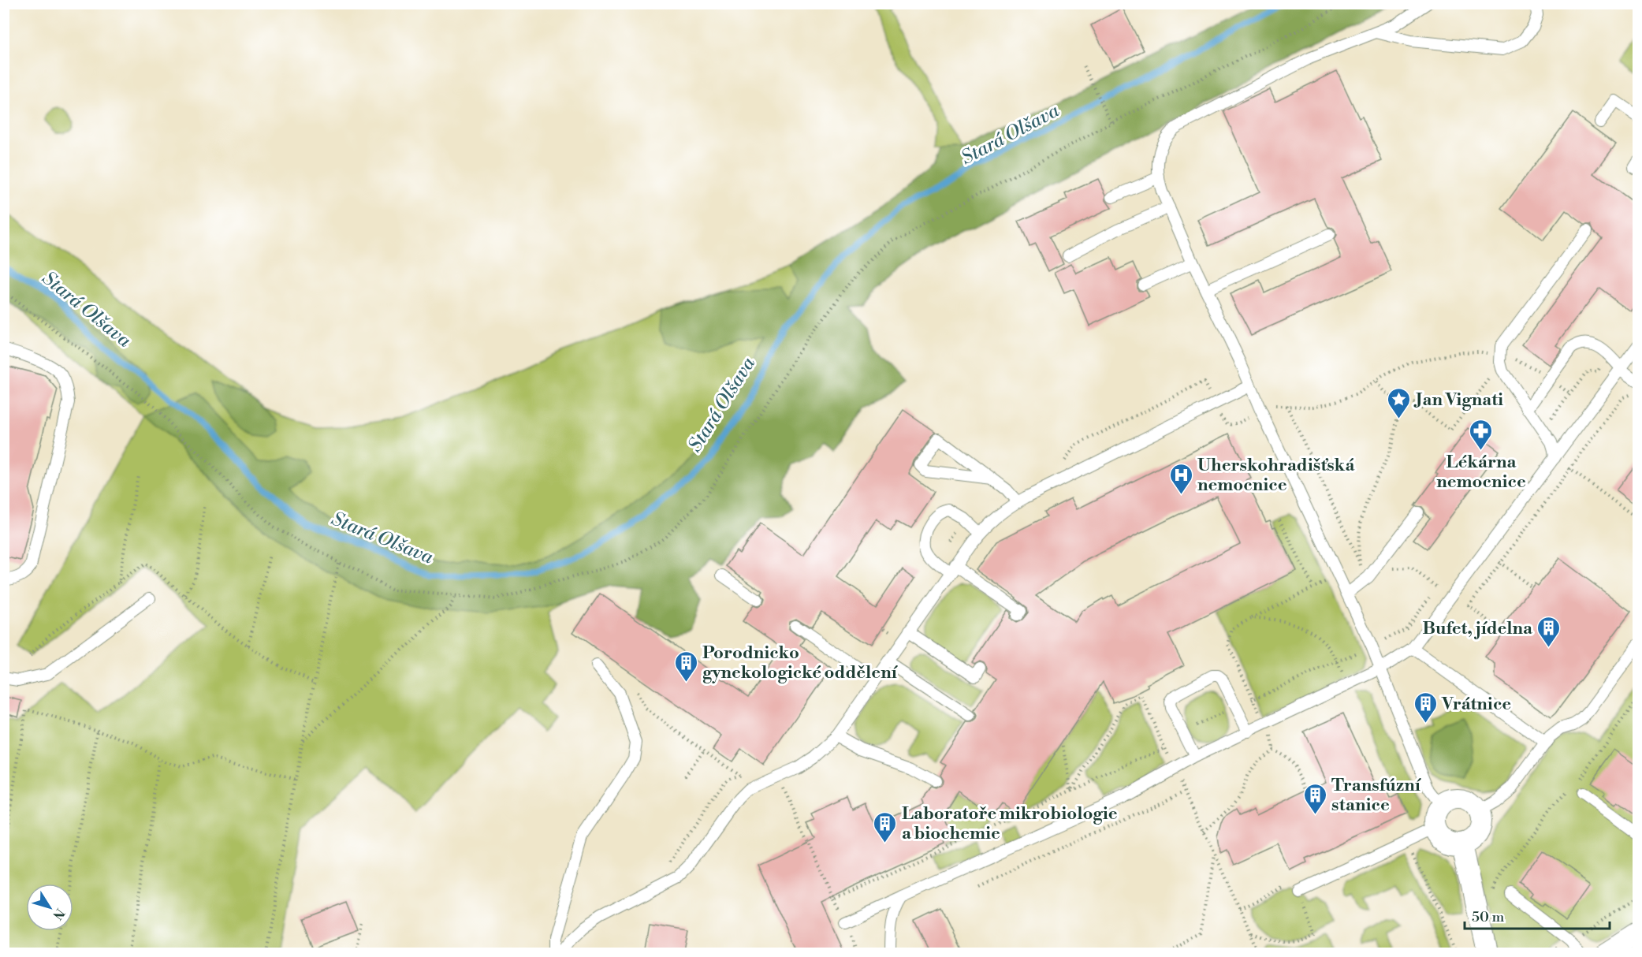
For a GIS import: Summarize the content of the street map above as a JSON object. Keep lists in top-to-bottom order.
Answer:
{
  "water": ["Stará Olšava"],
  "places": {
    "place": ["Jan Vignati"],
    "pharmacy": ["Lékárna nemocnice"],
    "hospital": ["Uherskohradišťská nemocnice"],
    "building": [
      "Bufet, jídelna",
      "Porodnicko gynekologické oddělení",
      "Vrátnice",
      "Transfúzní stanice",
      "Laboratoře mikrobiologie a biochemie"
    ]
  },
  "scale_bar": "50 m",
  "north": "bottom right"
}
